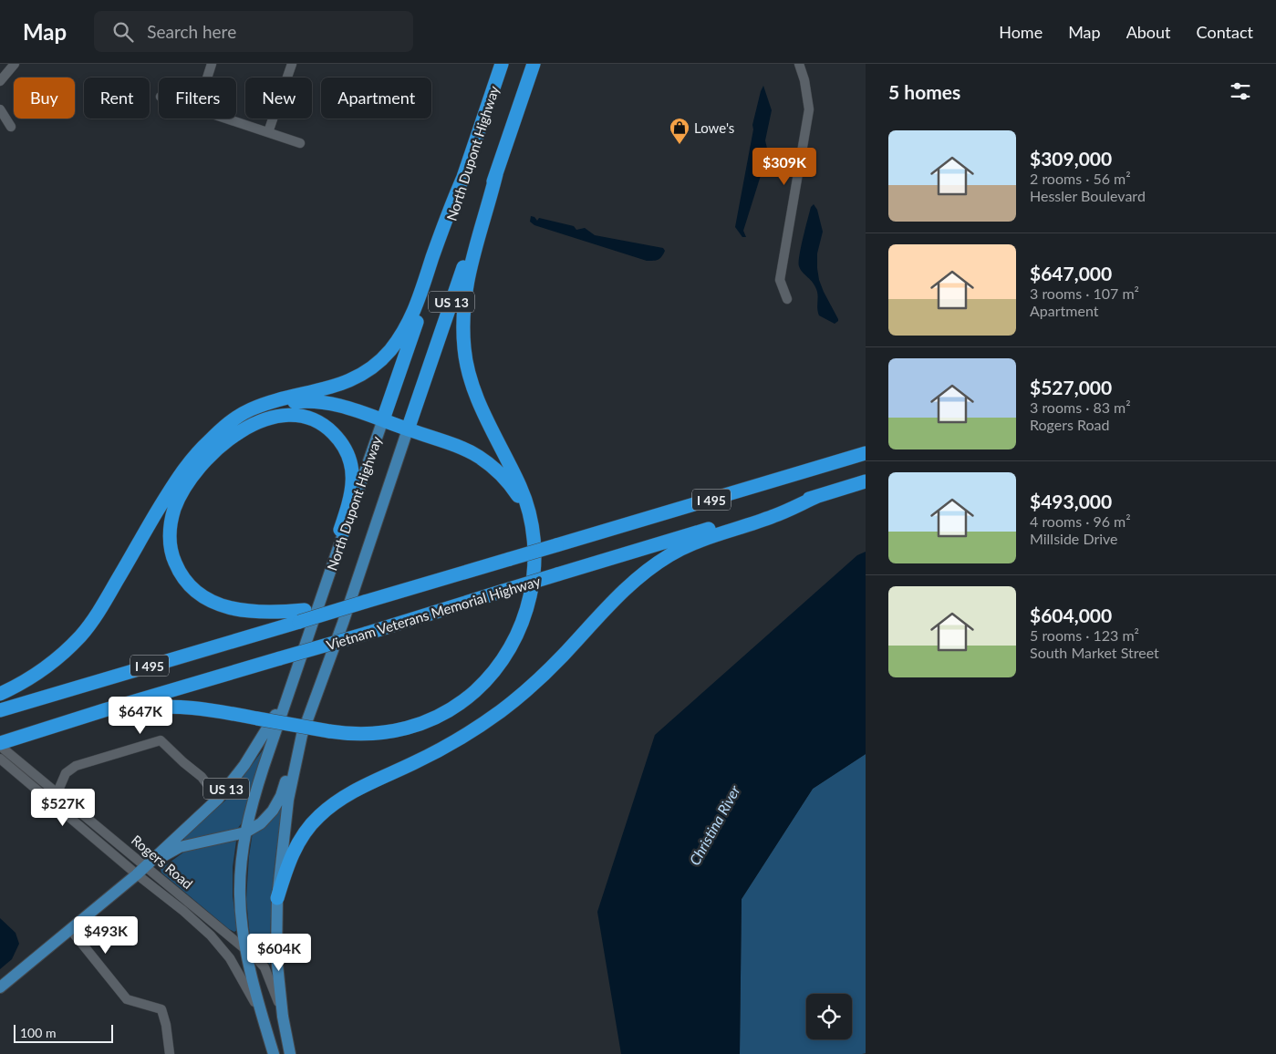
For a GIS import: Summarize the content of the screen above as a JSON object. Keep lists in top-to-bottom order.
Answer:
{
  "streets": {
    "highway": [
      "North Dupont Highway",
      "US 13",
      "I 495",
      "Vietnam Veterans Memorial Highway"
    ],
    "street": ["Rogers Road"]
  },
  "crossings": [
    ["North Dupont Highway", "US 13"],
    ["North Dupont Highway", "Rogers Road"],
    ["US 13", "Rogers Road"],
    ["I 495", "Vietnam Veterans Memorial Highway"],
    ["Vietnam Veterans Memorial Highway", "Rogers Road"]
  ],
  "water": ["Christina River"],
  "places": {
    "shop": ["Lowe's"]
  },
  "scale_bar": "100 m",
  "page": {
    "header": "Map",
    "search": "Search here",
    "nav": [
      "Home",
      "Map",
      "About",
      "Contact"
    ],
    "heading": "5 homes",
    "chip": [
      "Buy",
      "Rent",
      "Filters",
      "New",
      "Apartment"
    ],
    "list": [
      {
        "name": "$309,000",
        "note": "2 rooms · 56 m² · Hessler Boulevard"
      },
      {
        "name": "$647,000",
        "note": "3 rooms · 107 m² · Apartment"
      },
      {
        "name": "$527,000",
        "note": "3 rooms · 83 m² · Rogers Road"
      },
      {
        "name": "$493,000",
        "note": "4 rooms · 96 m² · Millside Drive"
      },
      {
        "name": "$604,000",
        "note": "5 rooms · 123 m² · South Market Street"
      }
    ],
    "price": [
      "$309K",
      "$647K",
      "$527K",
      "$493K",
      "$604K"
    ],
    "scale": "100 m"
  }
}
